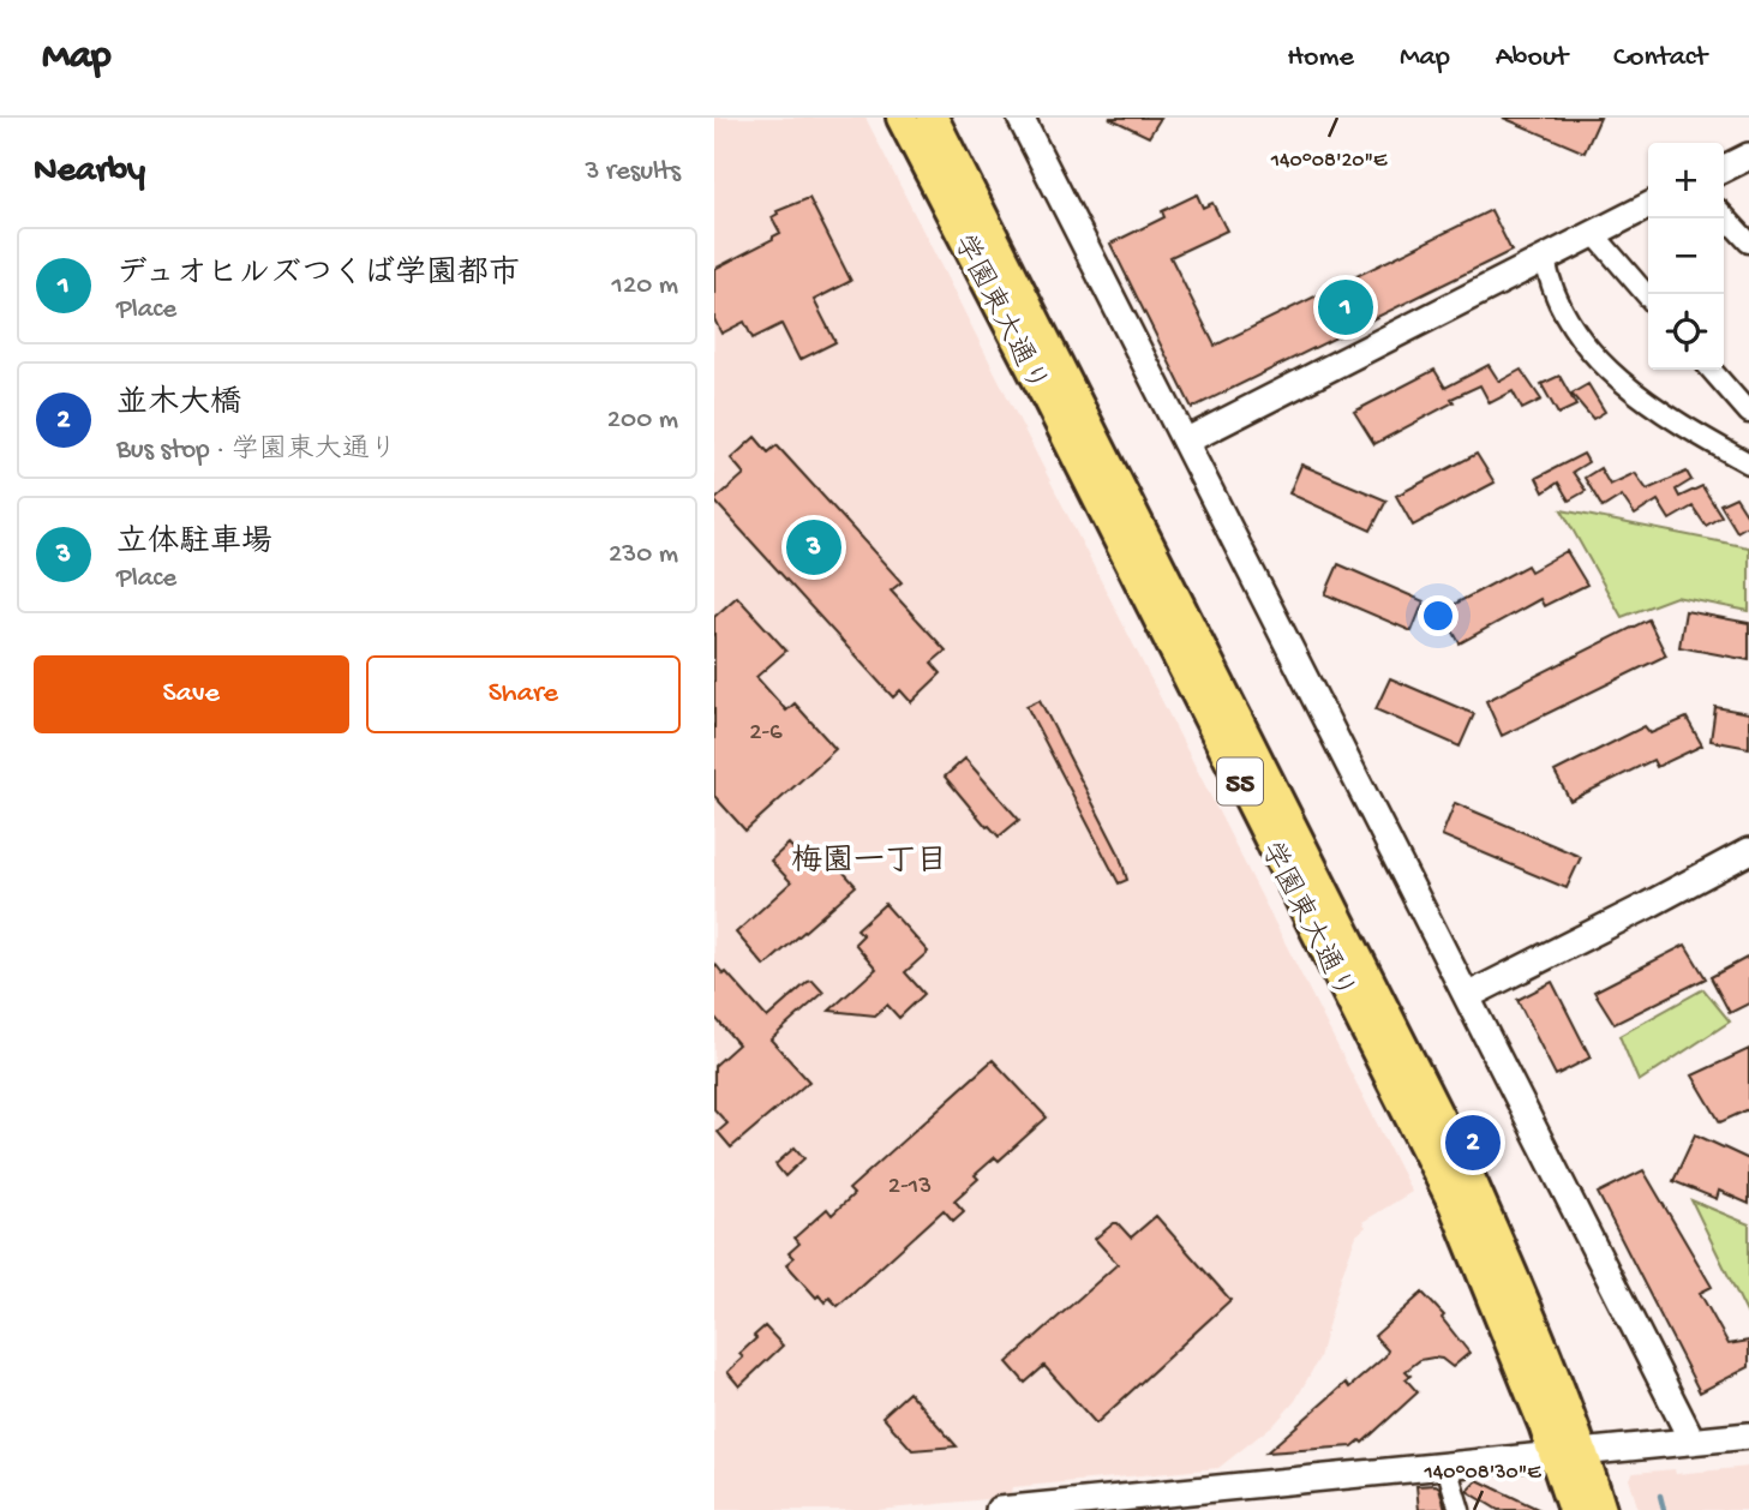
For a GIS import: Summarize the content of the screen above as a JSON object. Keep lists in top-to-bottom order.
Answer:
{
  "streets": {
    "main road": ["学園東大通り", "55"]
  },
  "districts": ["梅園一丁目"],
  "house_numbers": ["2-6", "2-13"],
  "page": {
    "header": "Map",
    "nav": [
      "Home",
      "Map",
      "About",
      "Contact"
    ],
    "heading": ["Nearby", "3 results"],
    "map_buttons": ["+", "−"],
    "list": [
      {
        "mark": "1",
        "name": "デュオヒルズつくば学園都市",
        "note": "Place",
        "value": "120 m"
      },
      {
        "mark": "2",
        "name": "並木大橋",
        "note": "Bus stop · 学園東大通り",
        "value": "200 m"
      },
      {
        "mark": "3",
        "name": "立体駐車場",
        "note": "Place",
        "value": "230 m"
      }
    ],
    "pins": ["1", "3", "2"],
    "buttons": ["Save", "Share"]
  },
  "coordinates": ["140°08'20\"E", "140°08'30\"E"]
}
